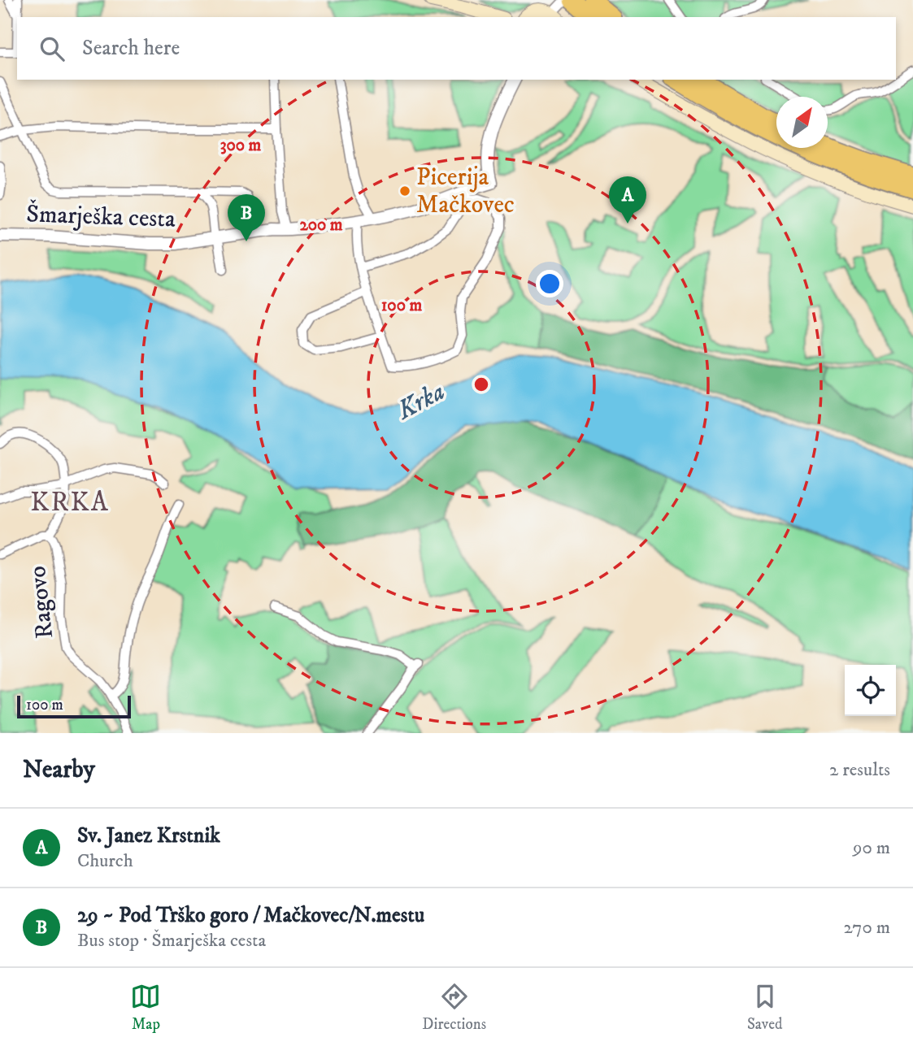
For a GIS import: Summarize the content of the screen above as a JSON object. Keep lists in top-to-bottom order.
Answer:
{
  "streets": {
    "street": ["Šmarješka cesta", "Ragovo"]
  },
  "districts": ["KRKA"],
  "water": ["Krka"],
  "places": ["Picerija Mačkovec"],
  "scale_bar": "100 m",
  "north": "top right",
  "page": {
    "search": "Search here",
    "pins": ["A", "B"],
    "scale": "100 m",
    "heading": ["Nearby", "2 results"],
    "list": [
      {
        "mark": "A",
        "name": "Sv. Janez Krstnik",
        "note": "Church",
        "value": "90 m"
      },
      {
        "mark": "B",
        "name": "29 ~ Pod Trško goro / Mačkovec/N.mestu",
        "note": "Bus stop · Šmarješka cesta",
        "value": "270 m"
      }
    ],
    "nav": ["Map", "Directions", "Saved"]
  },
  "rings": ["300 m", "200 m", "100 m"]
}
